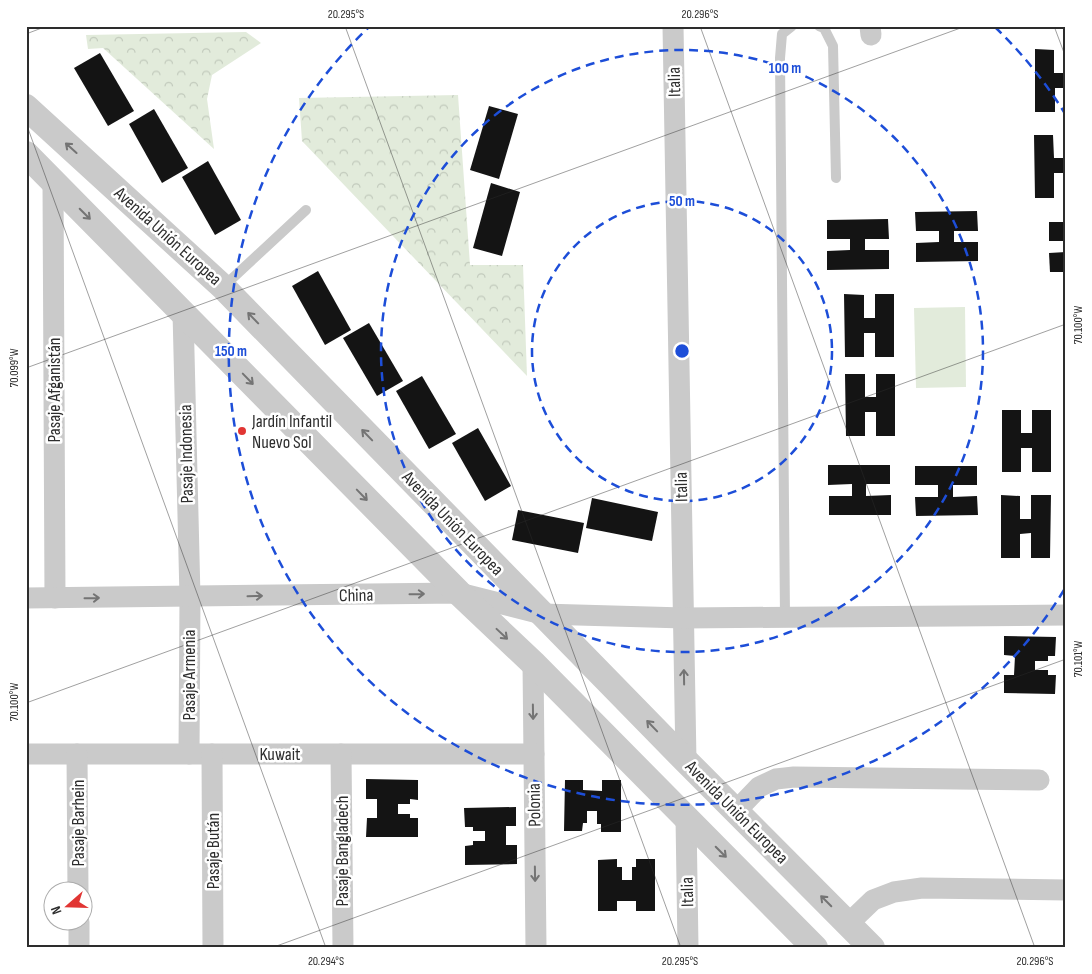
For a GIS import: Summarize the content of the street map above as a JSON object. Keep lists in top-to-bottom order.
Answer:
{
  "streets": {
    "street": [
      "Italia",
      "Avenida Unión Europea",
      "Pasaje Afganistán",
      "Pasaje Indonesia",
      "China",
      "Pasaje Armenia",
      "Kuwait",
      "Polonia",
      "Pasaje Barhein",
      "Pasaje Bután",
      "Pasaje Bangladech"
    ]
  },
  "crossings": [
    ["Italia", "Avenida Unión Europea"],
    ["Italia", "China"],
    ["Avenida Unión Europea", "China"],
    ["Pasaje Afganistán", "China"],
    ["Pasaje Indonesia", "China"],
    ["Pasaje Indonesia", "Pasaje Armenia"],
    ["China", "Pasaje Armenia"],
    ["Pasaje Armenia", "Kuwait"],
    ["Kuwait", "Polonia"],
    ["Kuwait", "Pasaje Barhein"],
    ["Kuwait", "Pasaje Bután"],
    ["Kuwait", "Pasaje Bangladech"]
  ],
  "one_way": ["China", "Polonia"],
  "places": ["Jardín Infantil Nuevo Sol"],
  "north": "left",
  "coordinates": [
    "20.295°S",
    "20.296°S",
    "70.100°W",
    "70.099°W",
    "70.101°W",
    "20.294°S"
  ],
  "rings": ["100 m", "50 m", "150 m"]
}
